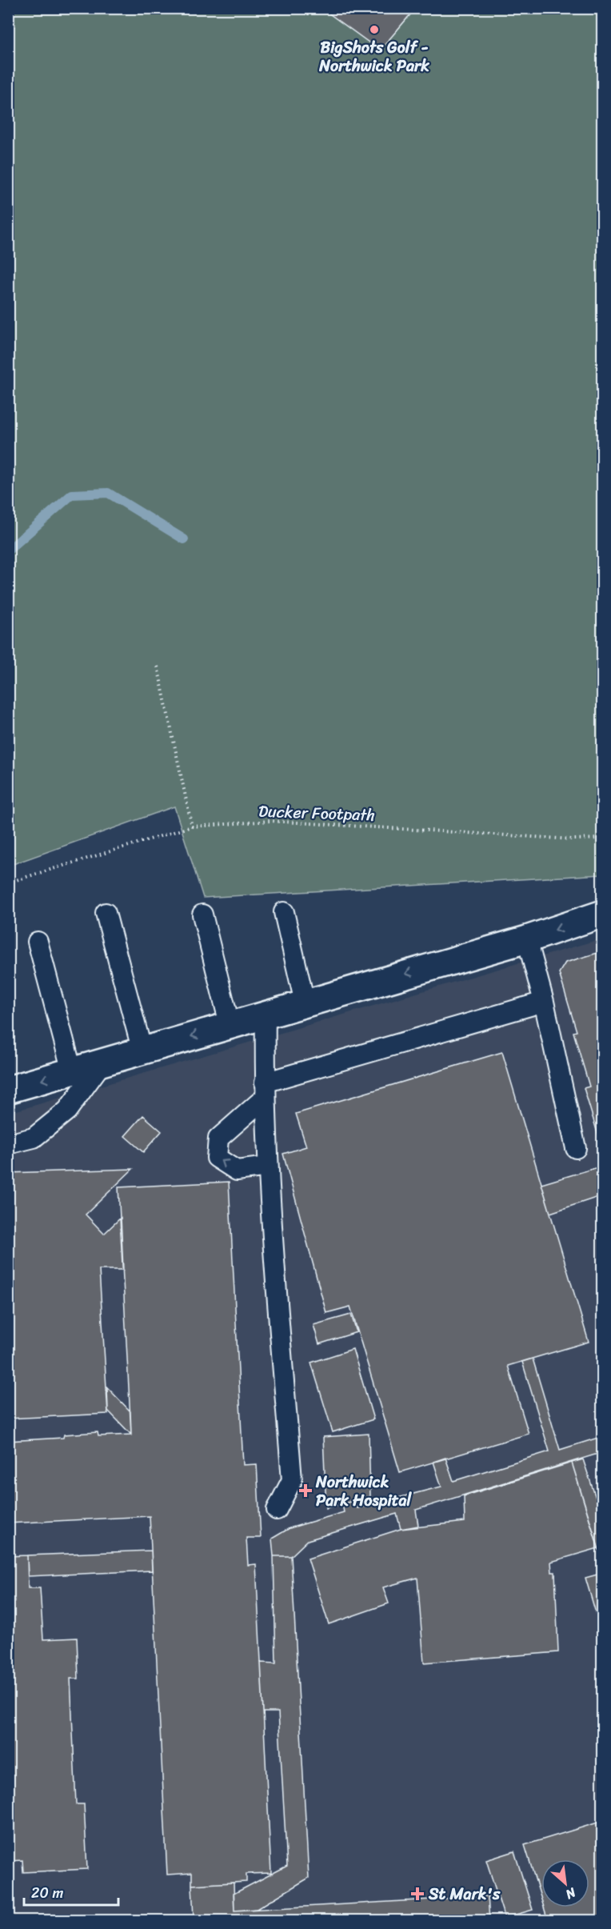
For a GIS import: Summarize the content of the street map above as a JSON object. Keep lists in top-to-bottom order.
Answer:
{
  "streets": {
    "path": ["Ducker Footpath"]
  },
  "places": {
    "other": ["BigShots Golf - Northwick Park"],
    "health": ["Northwick Park Hospital", "St Mark's"]
  },
  "scale_bar": "20 m",
  "north": "bottom right"
}
